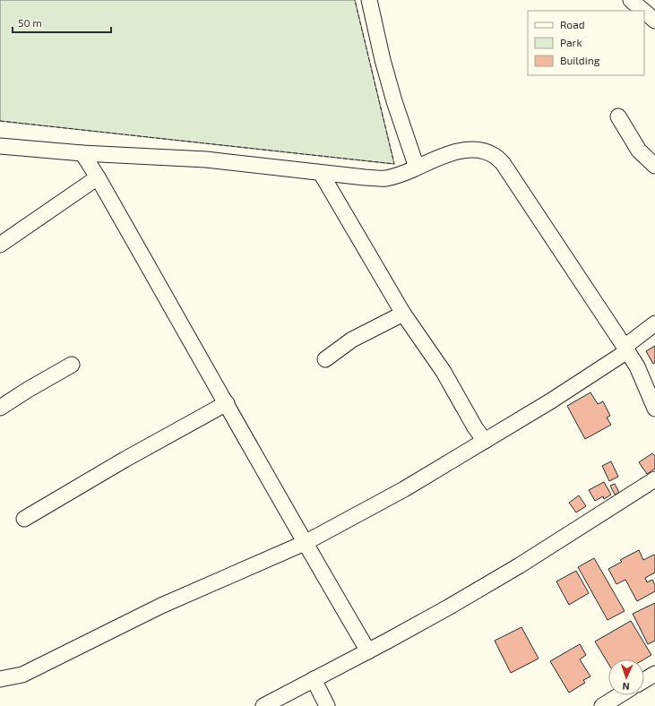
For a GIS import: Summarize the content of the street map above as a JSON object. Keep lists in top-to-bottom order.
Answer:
{
  "legend": ["Road", "Park", "Building"],
  "scale_bar": "50 m",
  "north": "bottom"
}
